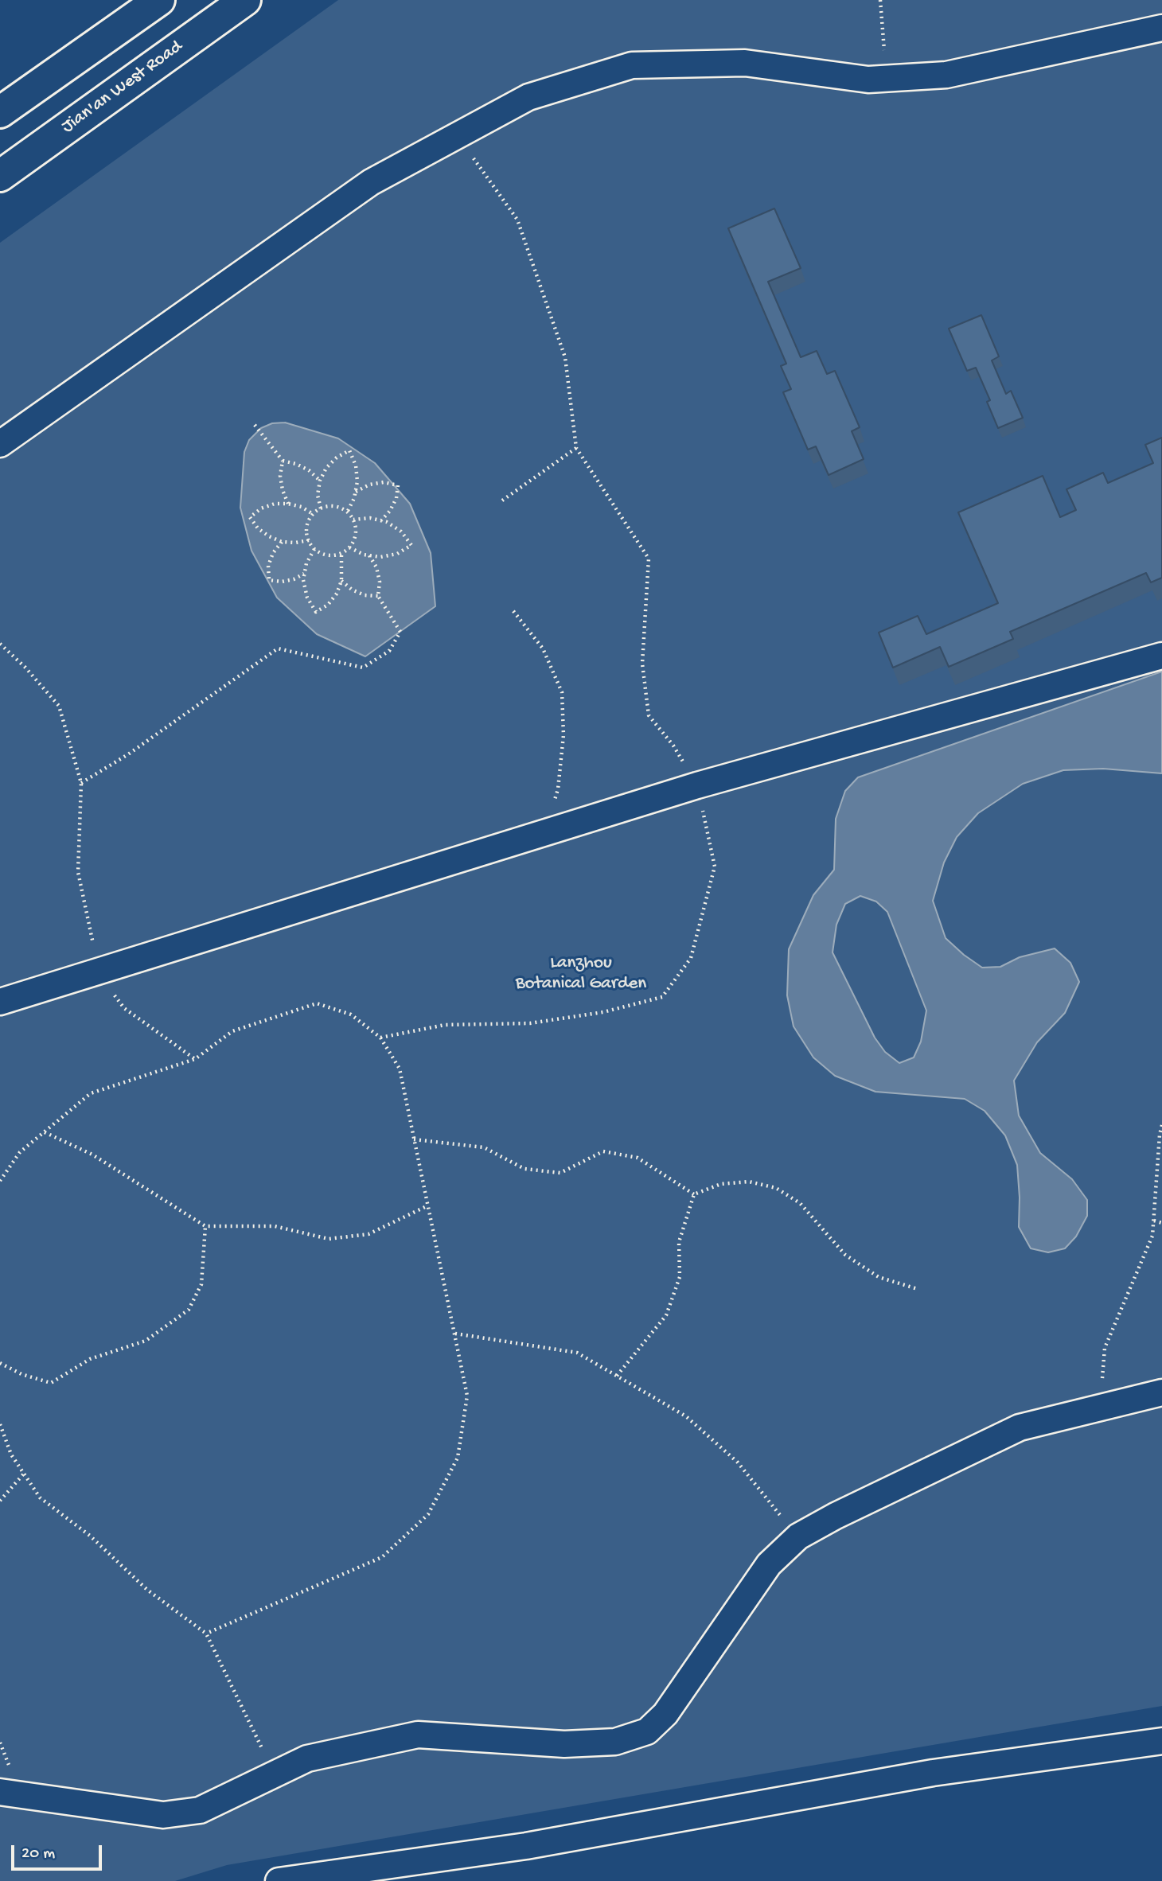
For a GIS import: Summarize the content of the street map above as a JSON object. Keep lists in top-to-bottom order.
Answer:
{
  "streets": {
    "main road": ["Jian'an West Road"]
  },
  "parks": ["Lanzhou Botanical Garden"],
  "scale_bar": "20 m"
}
